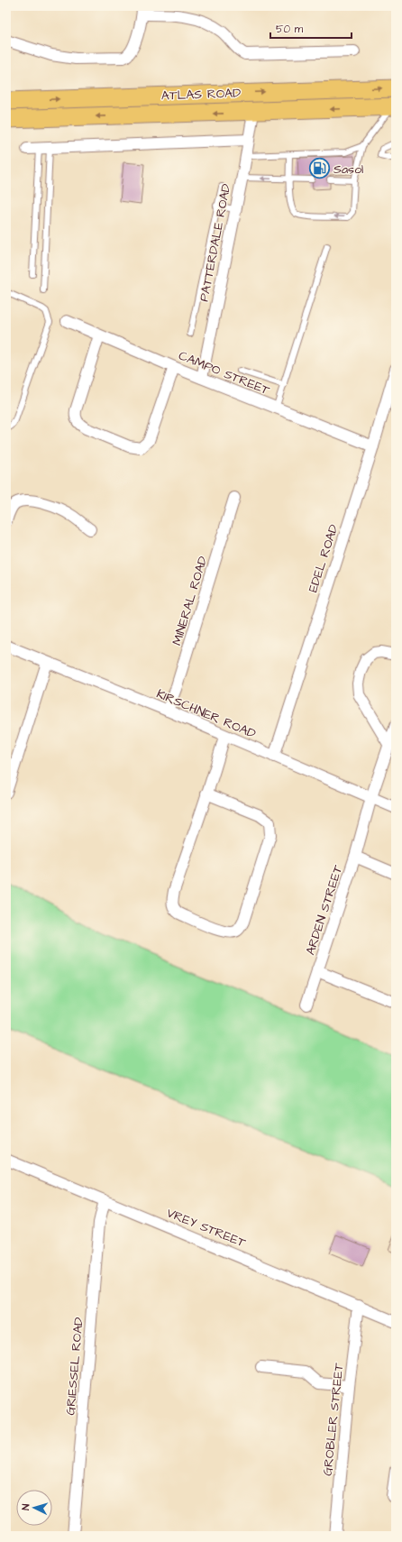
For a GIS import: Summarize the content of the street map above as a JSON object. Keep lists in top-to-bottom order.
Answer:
{
  "streets": {
    "main road": ["ATLAS ROAD"],
    "street": [
      "PATTERDALE ROAD",
      "CAMPO STREET",
      "EDEL ROAD",
      "MINERAL ROAD",
      "KIRSCHNER ROAD",
      "ARDEN STREET",
      "VREY STREET",
      "GRIESSEL ROAD",
      "GROBLER STREET"
    ]
  },
  "crossings": [
    ["ATLAS ROAD", "PATTERDALE ROAD"],
    ["PATTERDALE ROAD", "CAMPO STREET"],
    ["CAMPO STREET", "EDEL ROAD"],
    ["EDEL ROAD", "KIRSCHNER ROAD"],
    ["MINERAL ROAD", "KIRSCHNER ROAD"],
    ["KIRSCHNER ROAD", "ARDEN STREET"],
    ["VREY STREET", "GRIESSEL ROAD"],
    ["VREY STREET", "GROBLER STREET"]
  ],
  "places": {
    "fuel station": ["Sasol"]
  },
  "scale_bar": "50 m",
  "north": "left"
}
